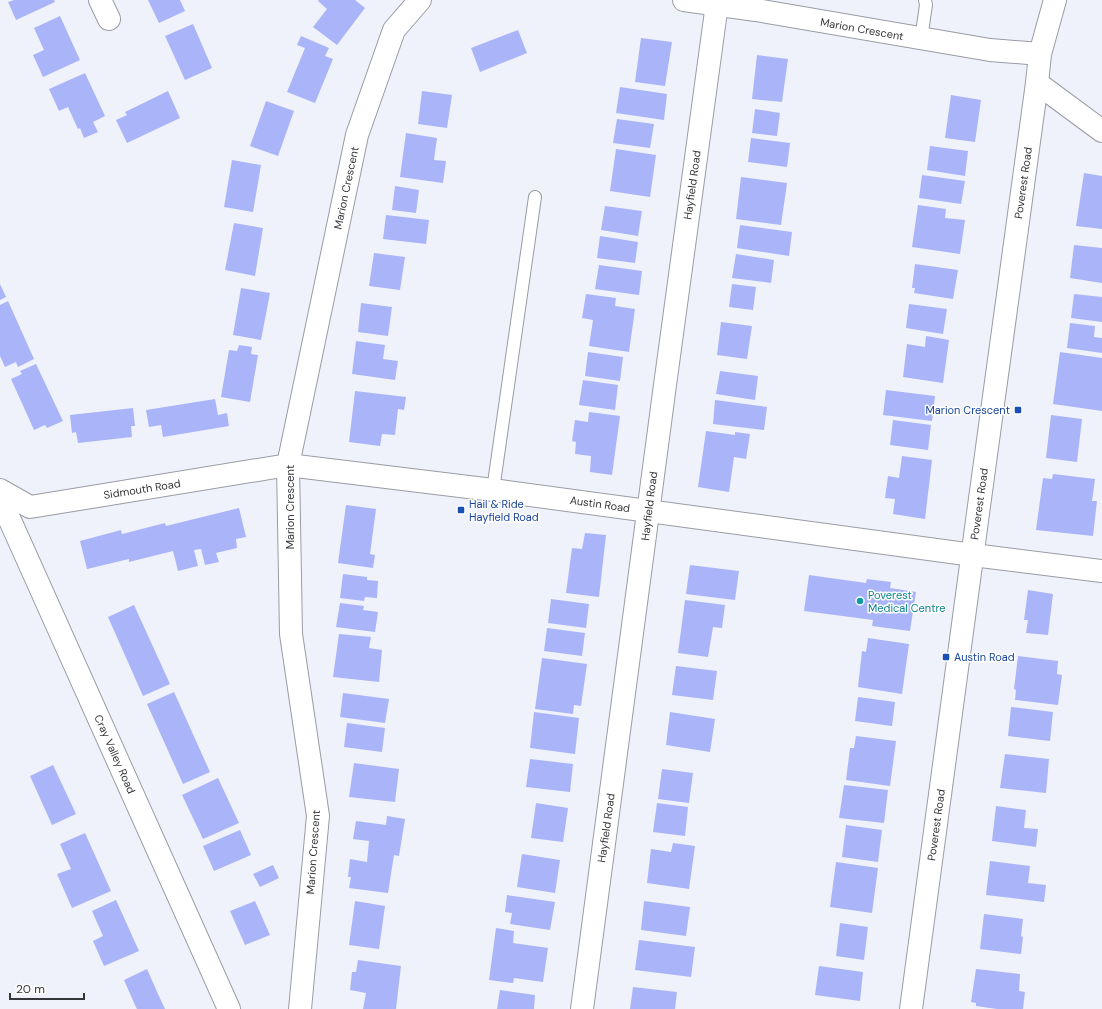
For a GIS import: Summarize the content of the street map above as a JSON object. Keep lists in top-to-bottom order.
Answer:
{
  "streets": {
    "street": [
      "Marion Crescent",
      "Poverest Road",
      "Hayfield Road",
      "Sidmouth Road",
      "Austin Road",
      "Cray Valley Road"
    ]
  },
  "crossings": [
    ["Marion Crescent", "Poverest Road"],
    ["Marion Crescent", "Hayfield Road"],
    ["Marion Crescent", "Sidmouth Road"],
    ["Marion Crescent", "Austin Road"],
    ["Poverest Road", "Austin Road"],
    ["Hayfield Road", "Austin Road"],
    ["Sidmouth Road", "Austin Road"]
  ],
  "places": {
    "transit": ["Marion Crescent", "Hail & Ride Hayfield Road", "Austin Road"],
    "other": ["Poverest Medical Centre"]
  },
  "scale_bar": "20 m"
}
